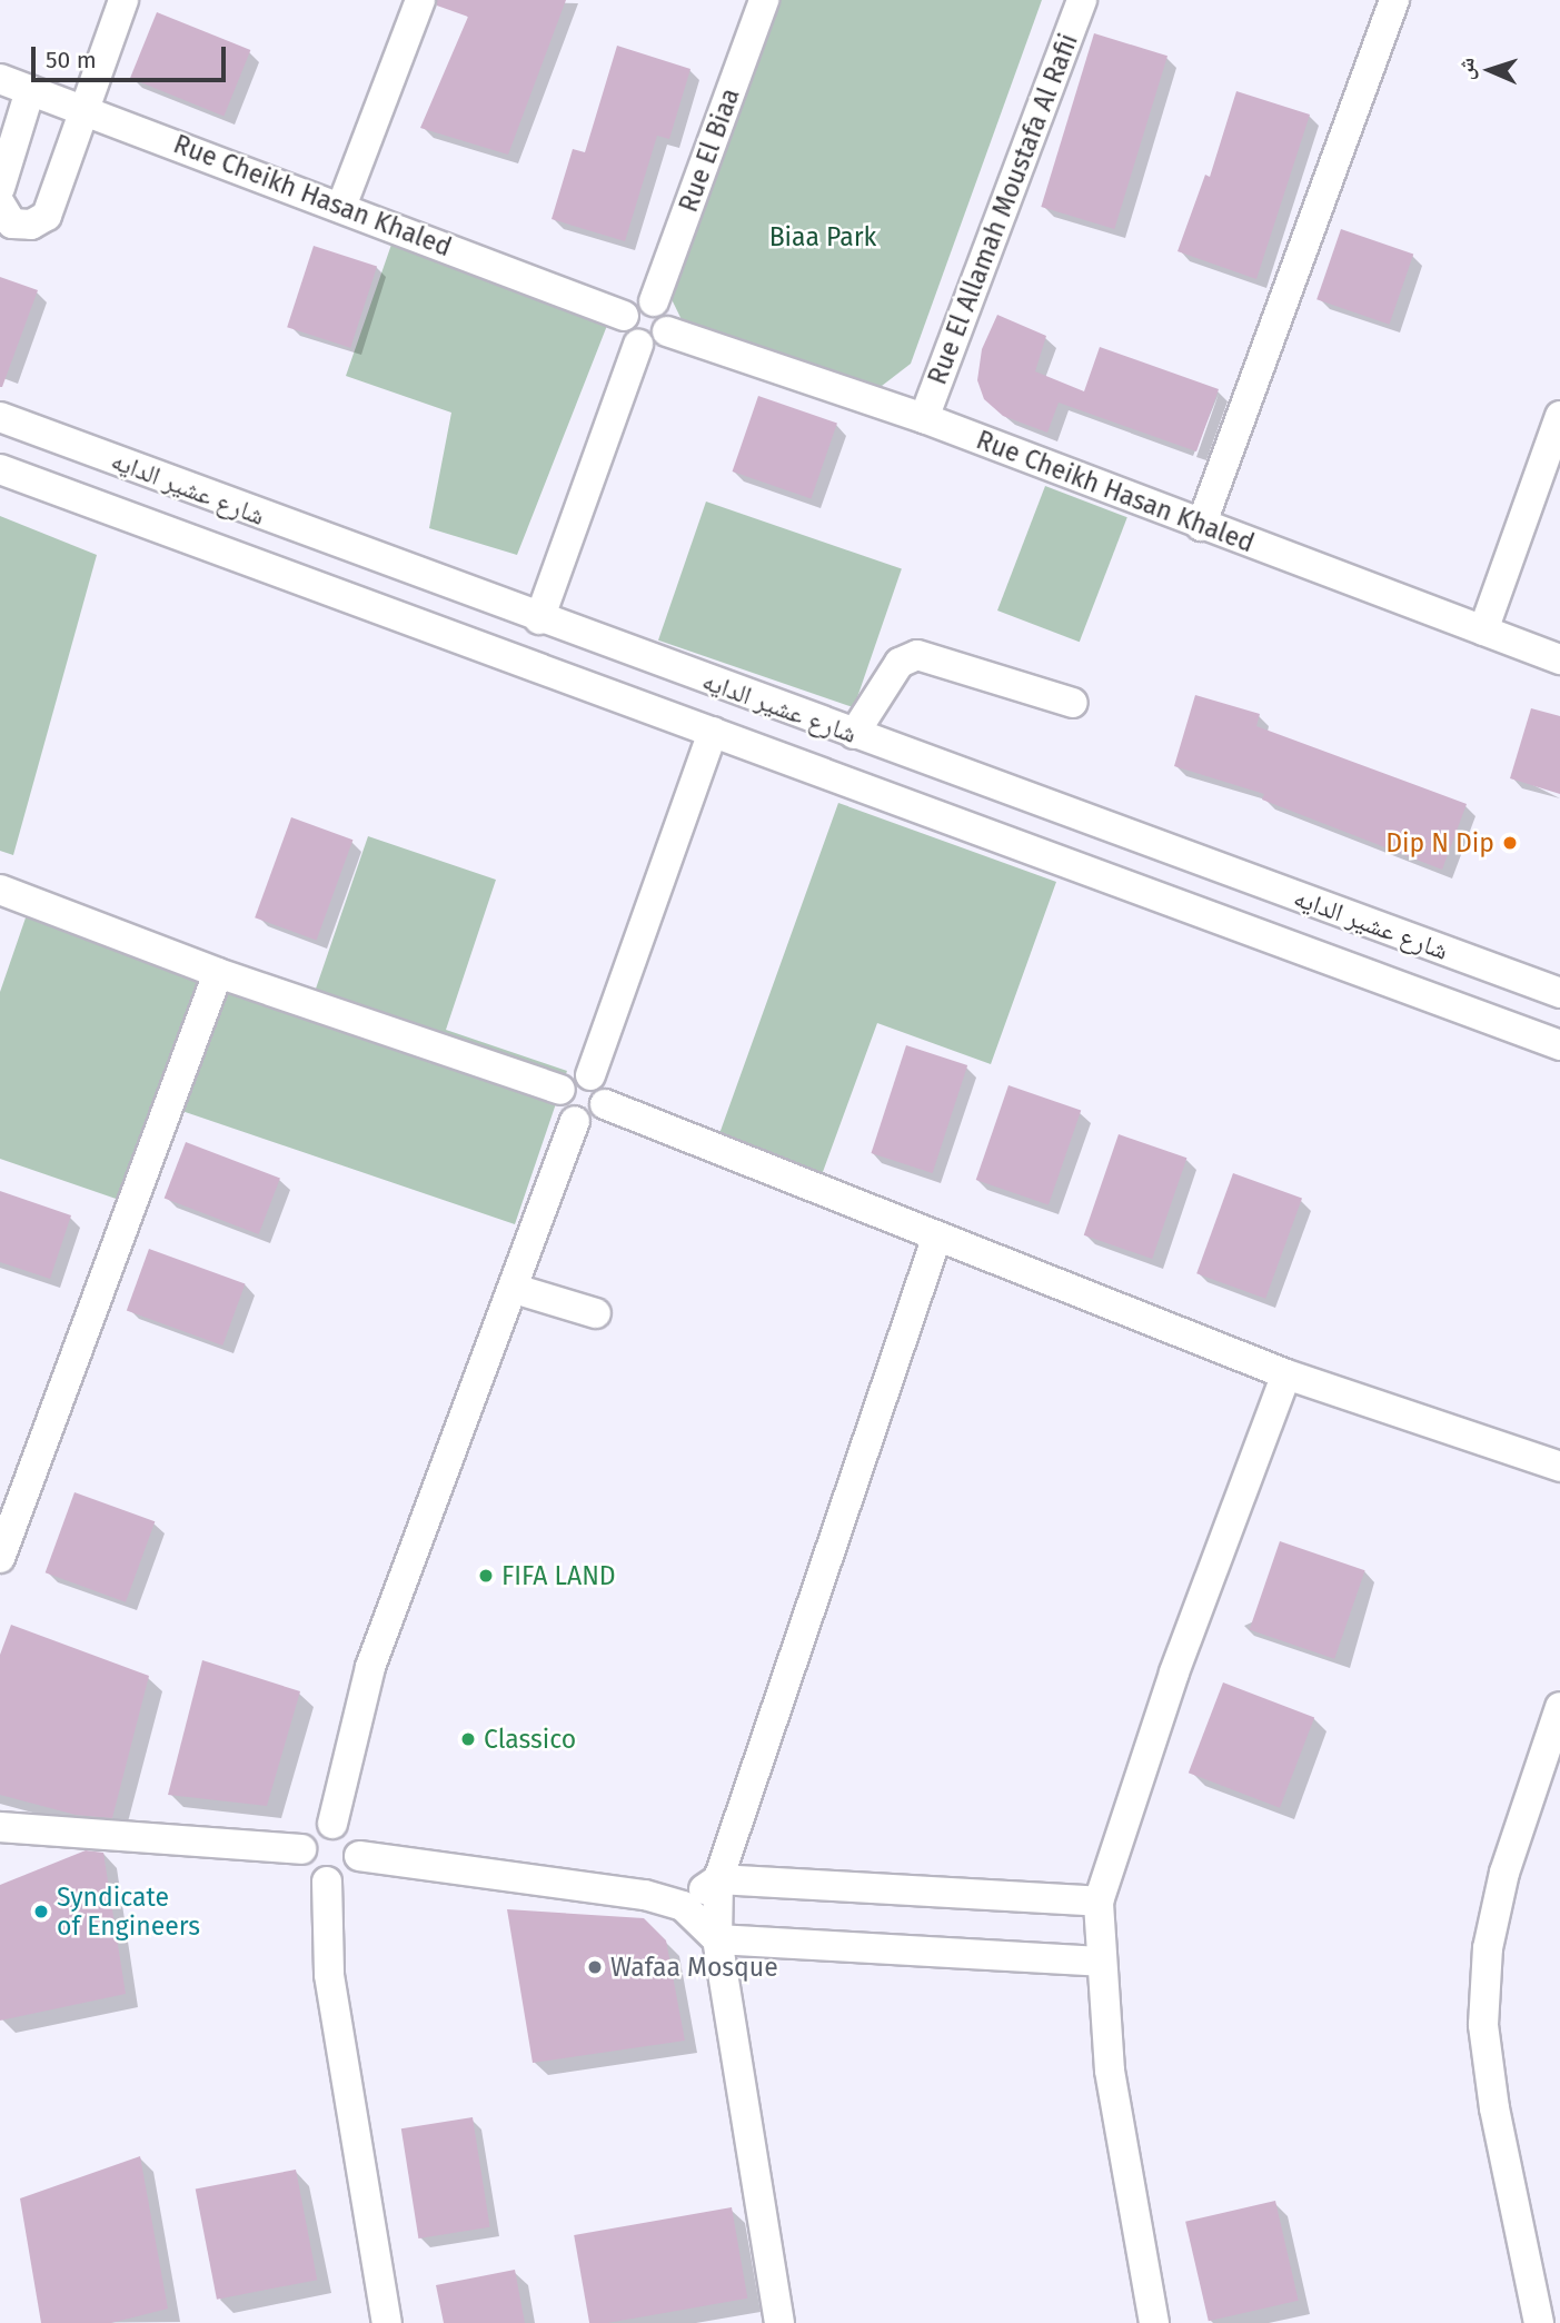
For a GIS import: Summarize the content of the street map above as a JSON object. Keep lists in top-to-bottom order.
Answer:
{
  "streets": {
    "street": [
      "Rue El Biaa",
      "Rue Cheikh Hasan Khaled",
      "Rue El Allamah Moustafa Al Rafii",
      "شارع عشير الدايه"
    ]
  },
  "crossings": [
    ["Rue El Biaa", "Rue Cheikh Hasan Khaled"],
    ["Rue Cheikh Hasan Khaled", "Rue El Allamah Moustafa Al Rafii"]
  ],
  "parks": ["Biaa Park"],
  "places": [
    "Dip N Dip",
    "FIFA LAND",
    "Classico",
    "Syndicate of Engineers",
    "Wafaa Mosque"
  ],
  "scale_bar": "50 m",
  "north": "left"
}
